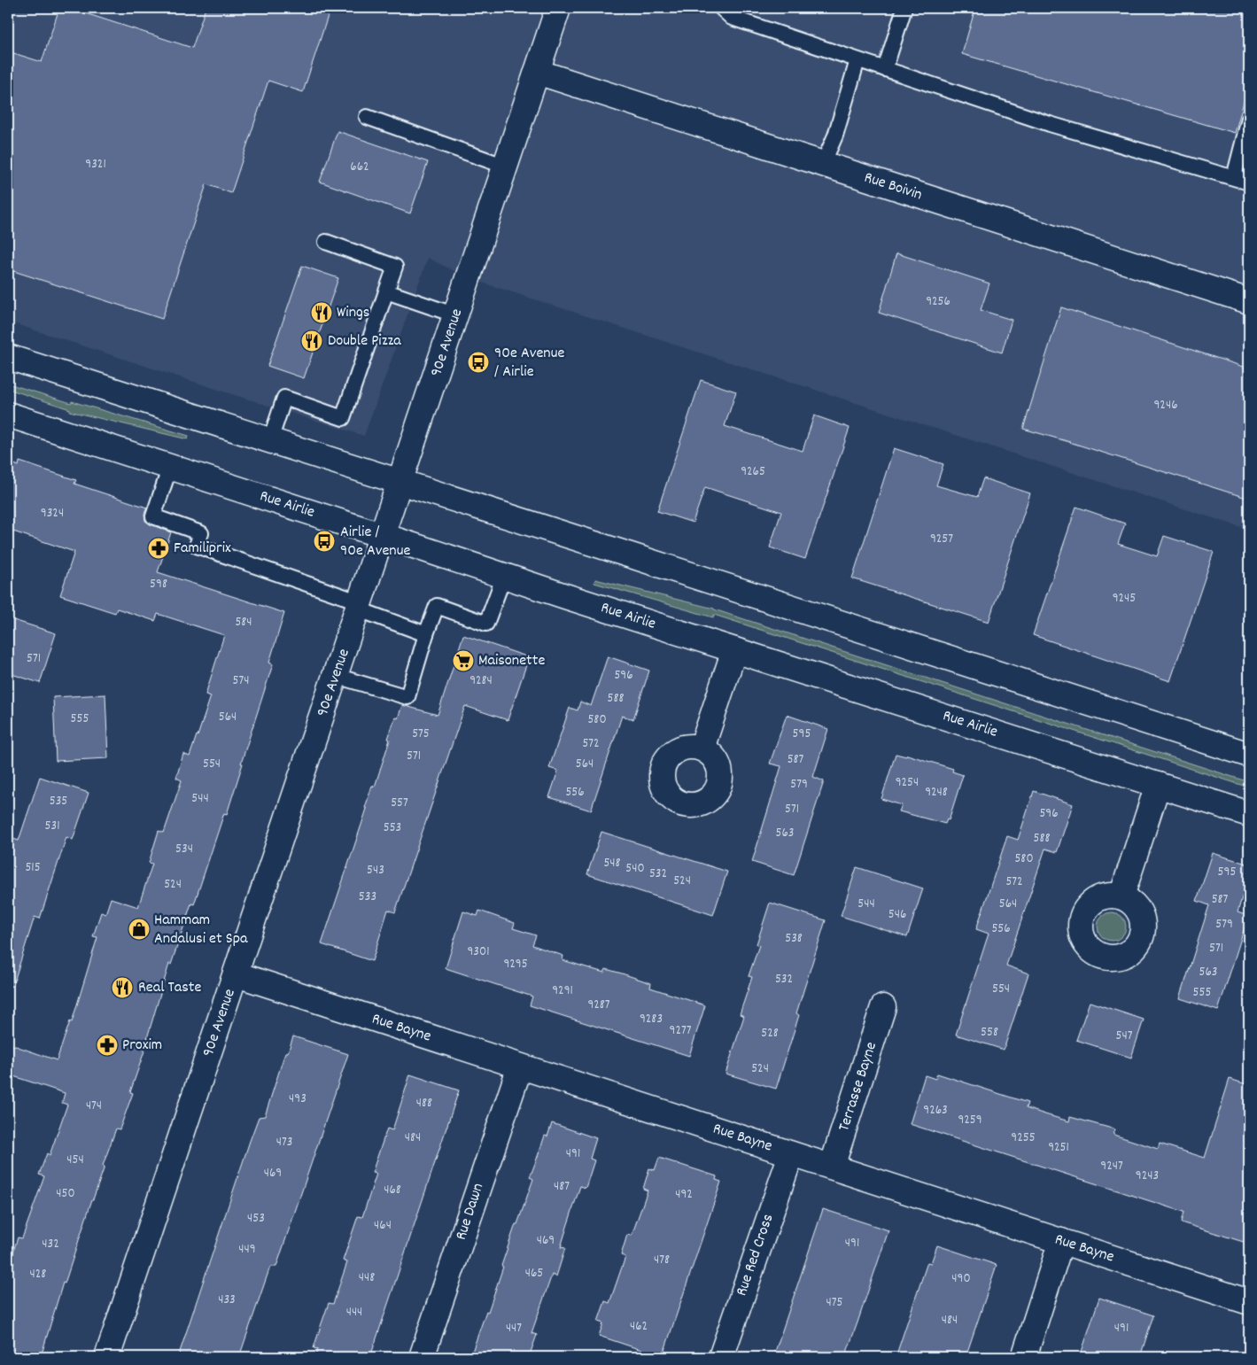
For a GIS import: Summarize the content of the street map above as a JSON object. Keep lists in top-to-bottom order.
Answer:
{
  "streets": {
    "street": [
      "Rue Boivin",
      "90e Avenue",
      "Rue Airlie",
      "Rue Bayne",
      "Terrasse Bayne",
      "Rue Dawn",
      "Rue Red Cross"
    ]
  },
  "crossings": [
    ["Rue Boivin", "90e Avenue"],
    ["90e Avenue", "Rue Airlie"],
    ["90e Avenue", "Rue Bayne"],
    ["Rue Bayne", "Terrasse Bayne"],
    ["Rue Bayne", "Rue Dawn"],
    ["Rue Bayne", "Rue Red Cross"]
  ],
  "places": {
    "restaurant": ["Wings", "Double Pizza", "Real Taste"],
    "bus stop": ["90e Avenue / Airlie", "Airlie / 90e Avenue"],
    "pharmacy": ["Familiprix", "Proxim"],
    "supermarket": ["Maisonette"],
    "shop": ["Hammam Andalusi et Spa"]
  },
  "house_numbers": [
    "9321",
    "662",
    "9256",
    "9246",
    "9265",
    "9324",
    "9257",
    "598",
    "9245",
    "584",
    "571",
    "596",
    "574",
    "9284",
    "588",
    "564",
    "555",
    "580",
    "575",
    "595",
    "572",
    "571",
    "587",
    "554",
    "564",
    "9254",
    "579",
    "556",
    "9248",
    "544",
    "535",
    "557",
    "571",
    "596",
    "531",
    "553",
    "563",
    "588",
    "534",
    "580",
    "548",
    "515",
    "540",
    "543",
    "595",
    "532",
    "524",
    "572",
    "524",
    "533",
    "587",
    "544",
    "564",
    "546",
    "579",
    "556",
    "538",
    "571",
    "9301",
    "9295",
    "563",
    "532",
    "554",
    "9291",
    "555",
    "9287",
    "9283",
    "9277",
    "558",
    "528",
    "547",
    "524",
    "493",
    "488",
    "474",
    "9263",
    "9259",
    "484",
    "9255",
    "473",
    "9251",
    "491",
    "454",
    "9247",
    "469",
    "9243",
    "487",
    "468",
    "450",
    "492",
    "453",
    "464",
    "469",
    "491",
    "432",
    "449",
    "478",
    "465",
    "428",
    "448",
    "490",
    "433",
    "475",
    "444",
    "484",
    "462",
    "447",
    "491"
  ]
}
